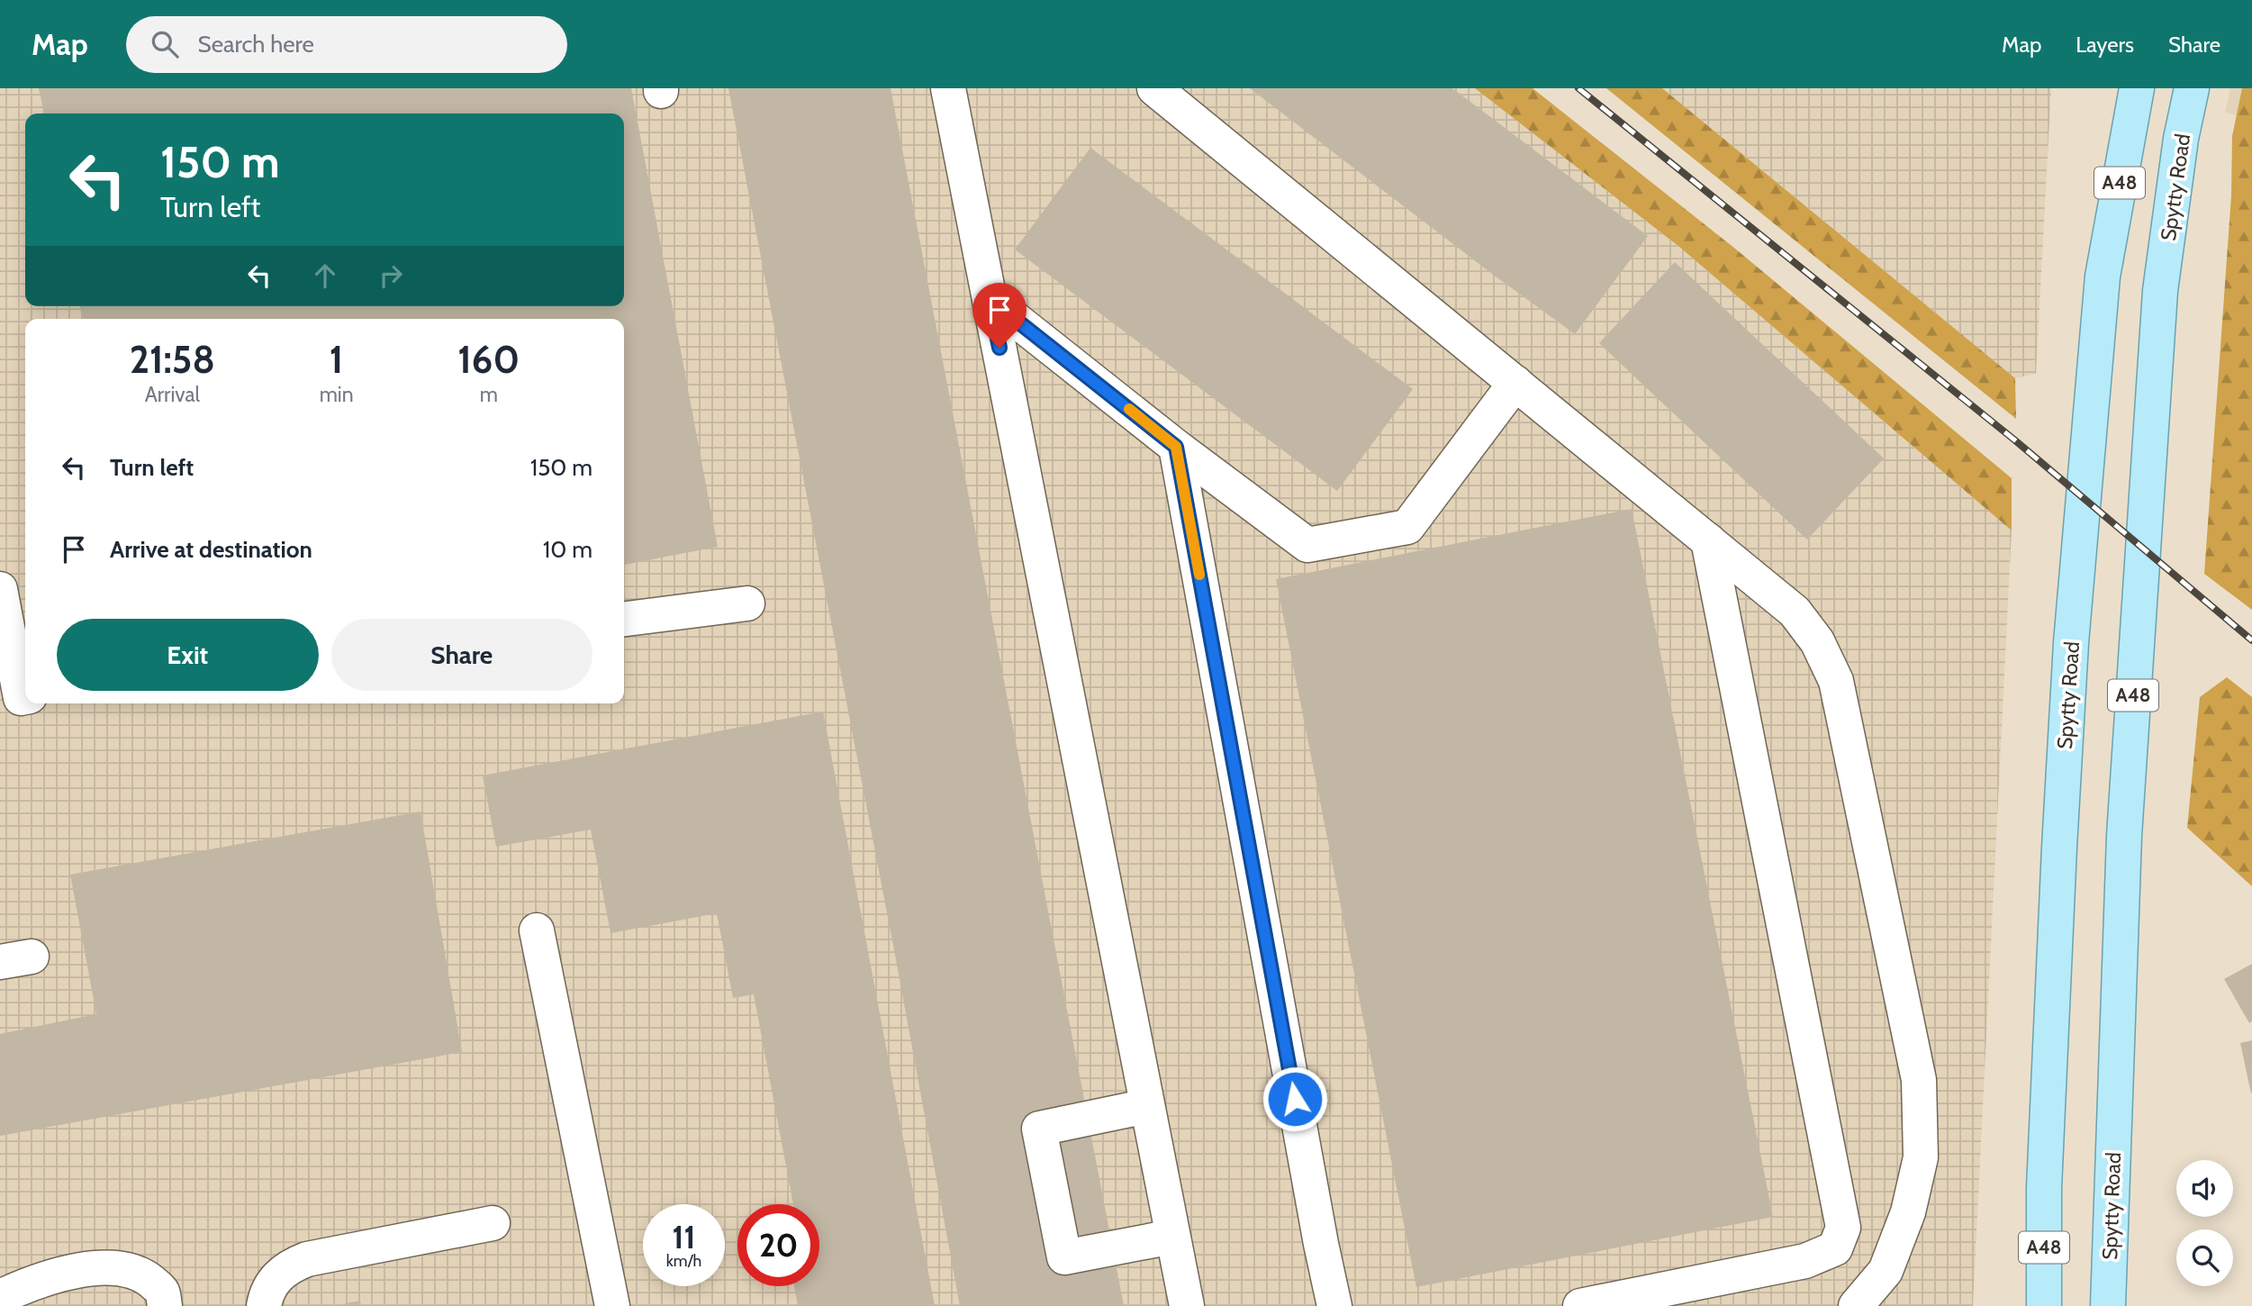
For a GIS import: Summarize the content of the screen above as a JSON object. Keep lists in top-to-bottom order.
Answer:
{
  "streets": {
    "main road": ["A48", "Spytty Road"]
  },
  "page": {
    "header": "Map",
    "search": "Search here",
    "nav": ["Map", "Layers", "Share"],
    "turn": ["150 m", "Turn left"],
    "eta": [
      "21:58",
      "Arrival",
      "1",
      "min",
      "160",
      "m"
    ],
    "list": [
      {
        "name": "Turn left",
        "value": "150 m"
      },
      {
        "name": "Arrive at destination",
        "value": "10 m"
      }
    ],
    "buttons": ["Exit", "Share"],
    "speed": "11 km/h",
    "limit": "20"
  }
}
